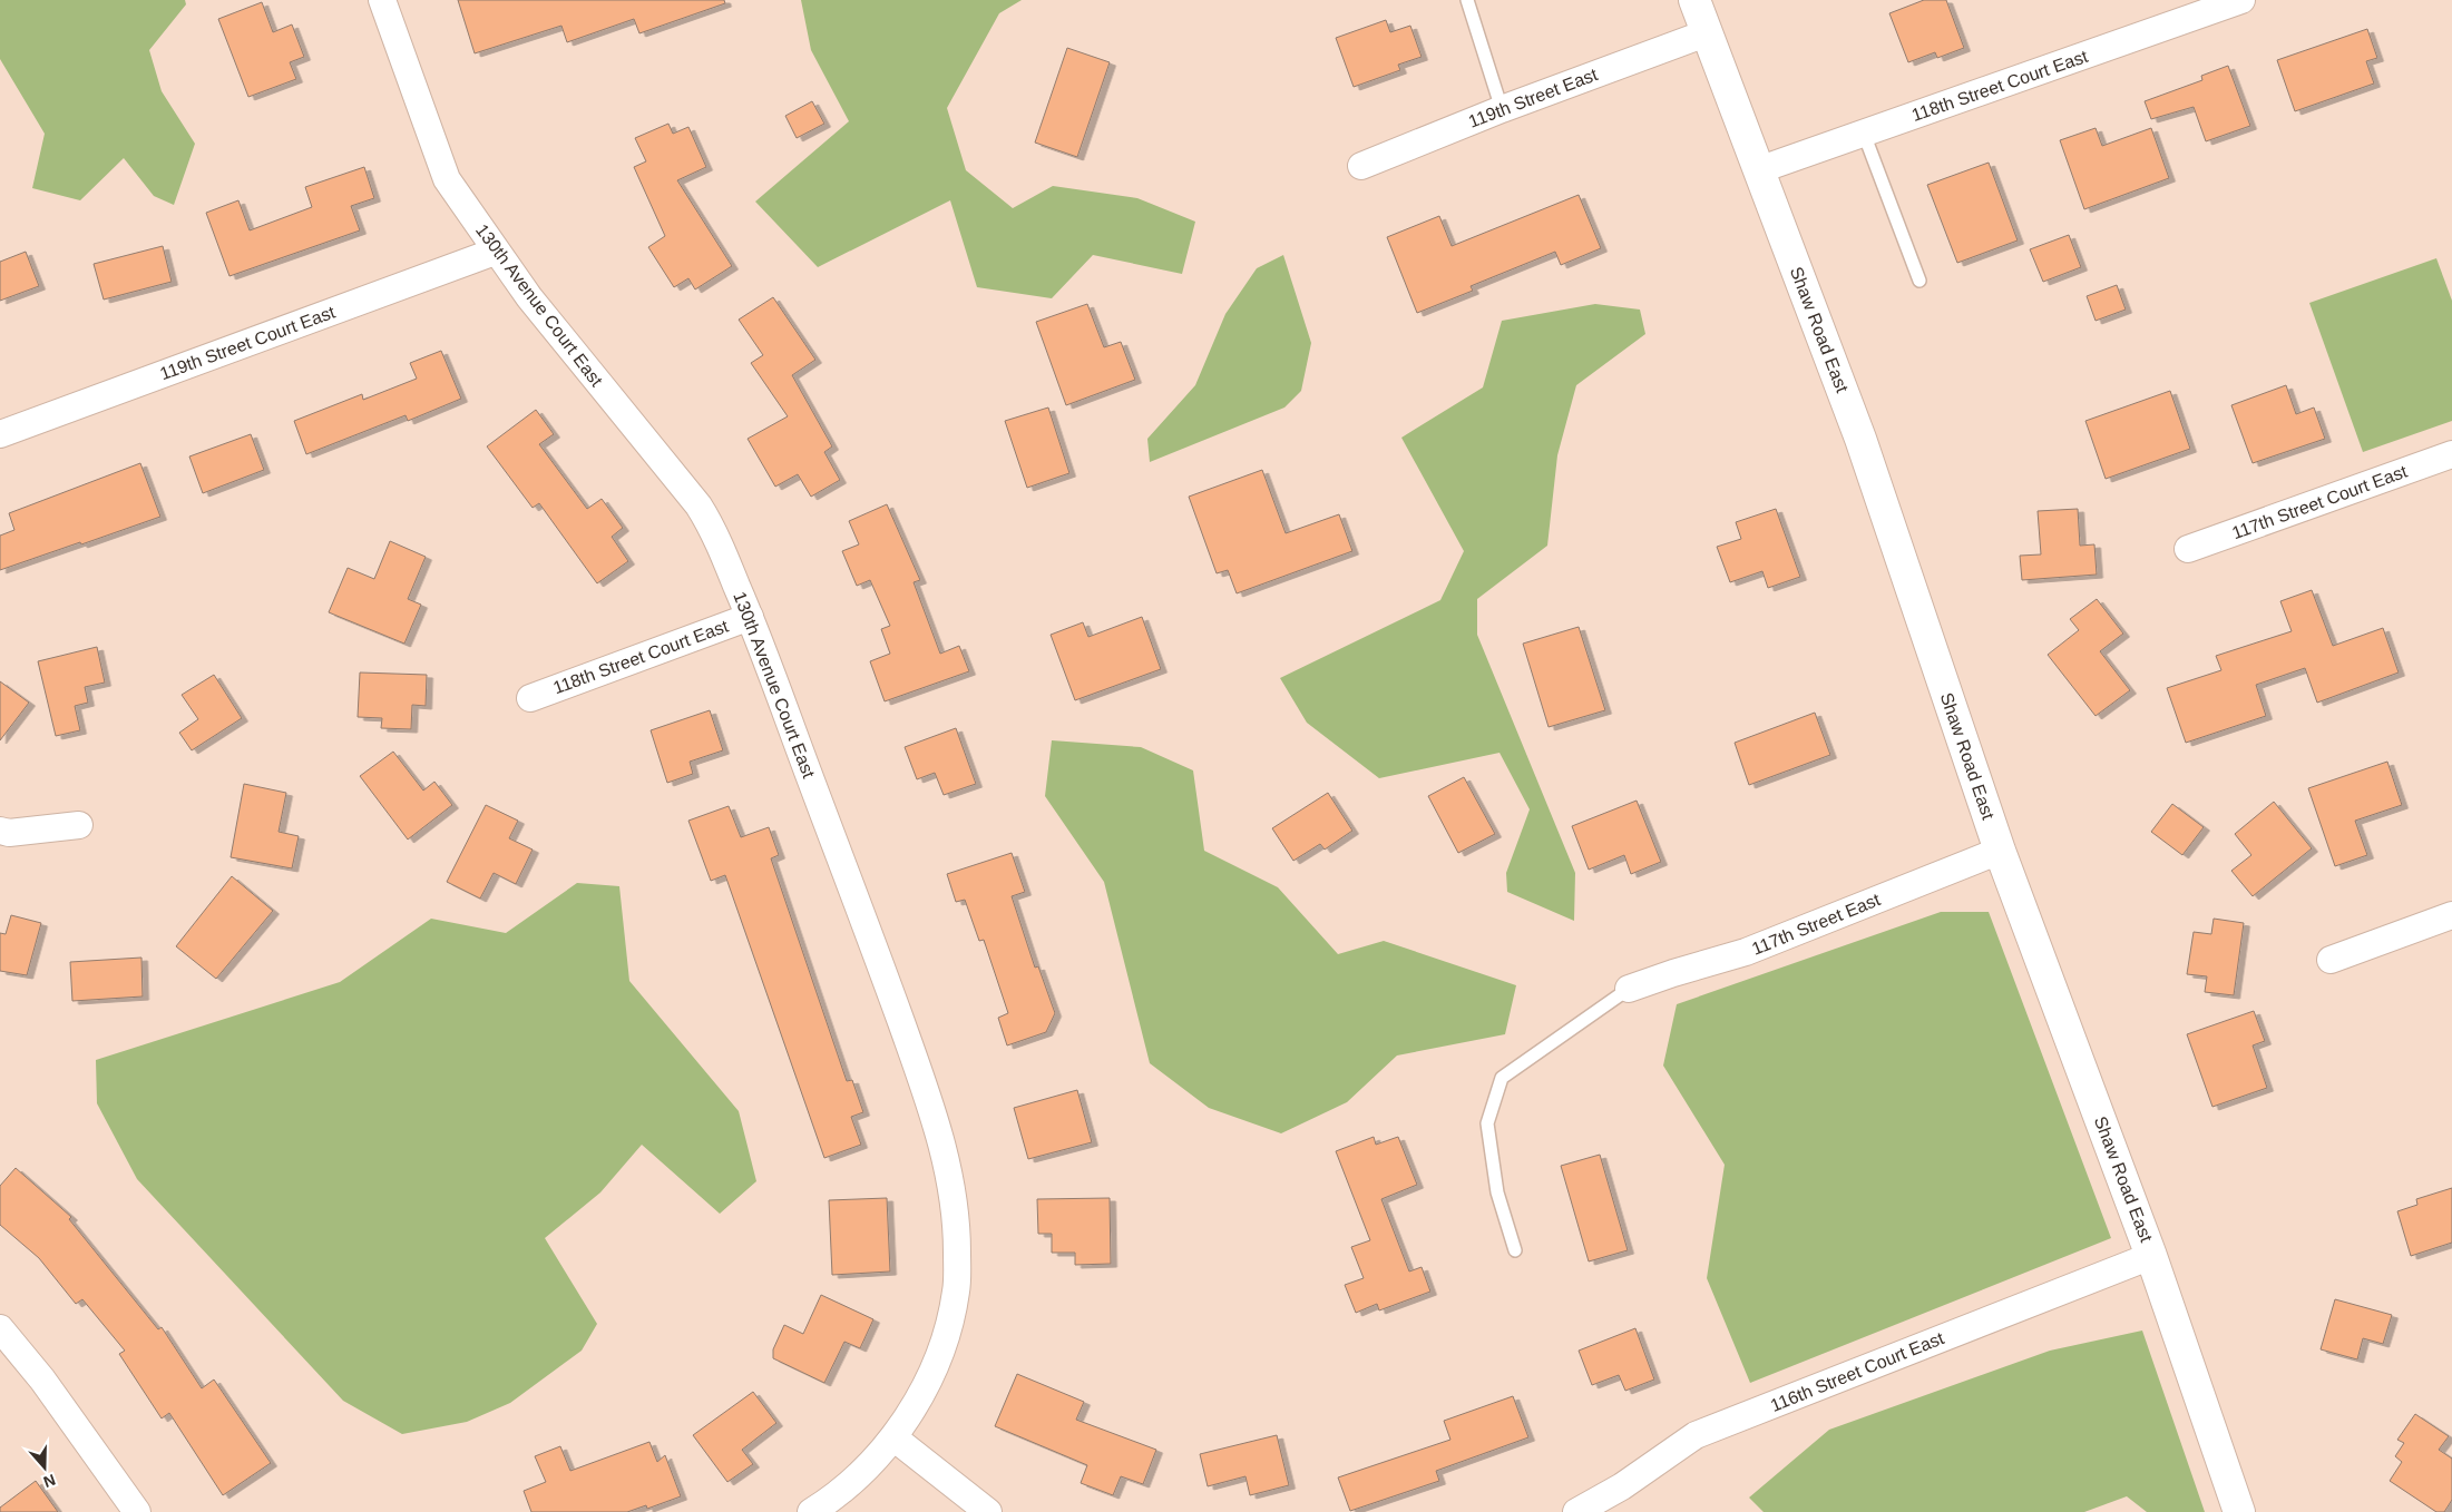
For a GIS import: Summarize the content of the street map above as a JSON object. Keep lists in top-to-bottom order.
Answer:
{
  "streets": {
    "main road": ["Shaw Road East"],
    "street": [
      "118th Street Court East",
      "119th Street East",
      "130th Avenue Court East",
      "119th Street Court East",
      "117th Street Court East",
      "117th Street East",
      "116th Street Court East"
    ]
  },
  "crossings": [
    ["118th Street Court East", "130th Avenue Court East"],
    ["118th Street Court East", "Shaw Road East"],
    ["119th Street East", "Shaw Road East"],
    ["130th Avenue Court East", "119th Street Court East"],
    ["Shaw Road East", "117th Street East"],
    ["Shaw Road East", "116th Street Court East"]
  ],
  "north": "bottom"
}
